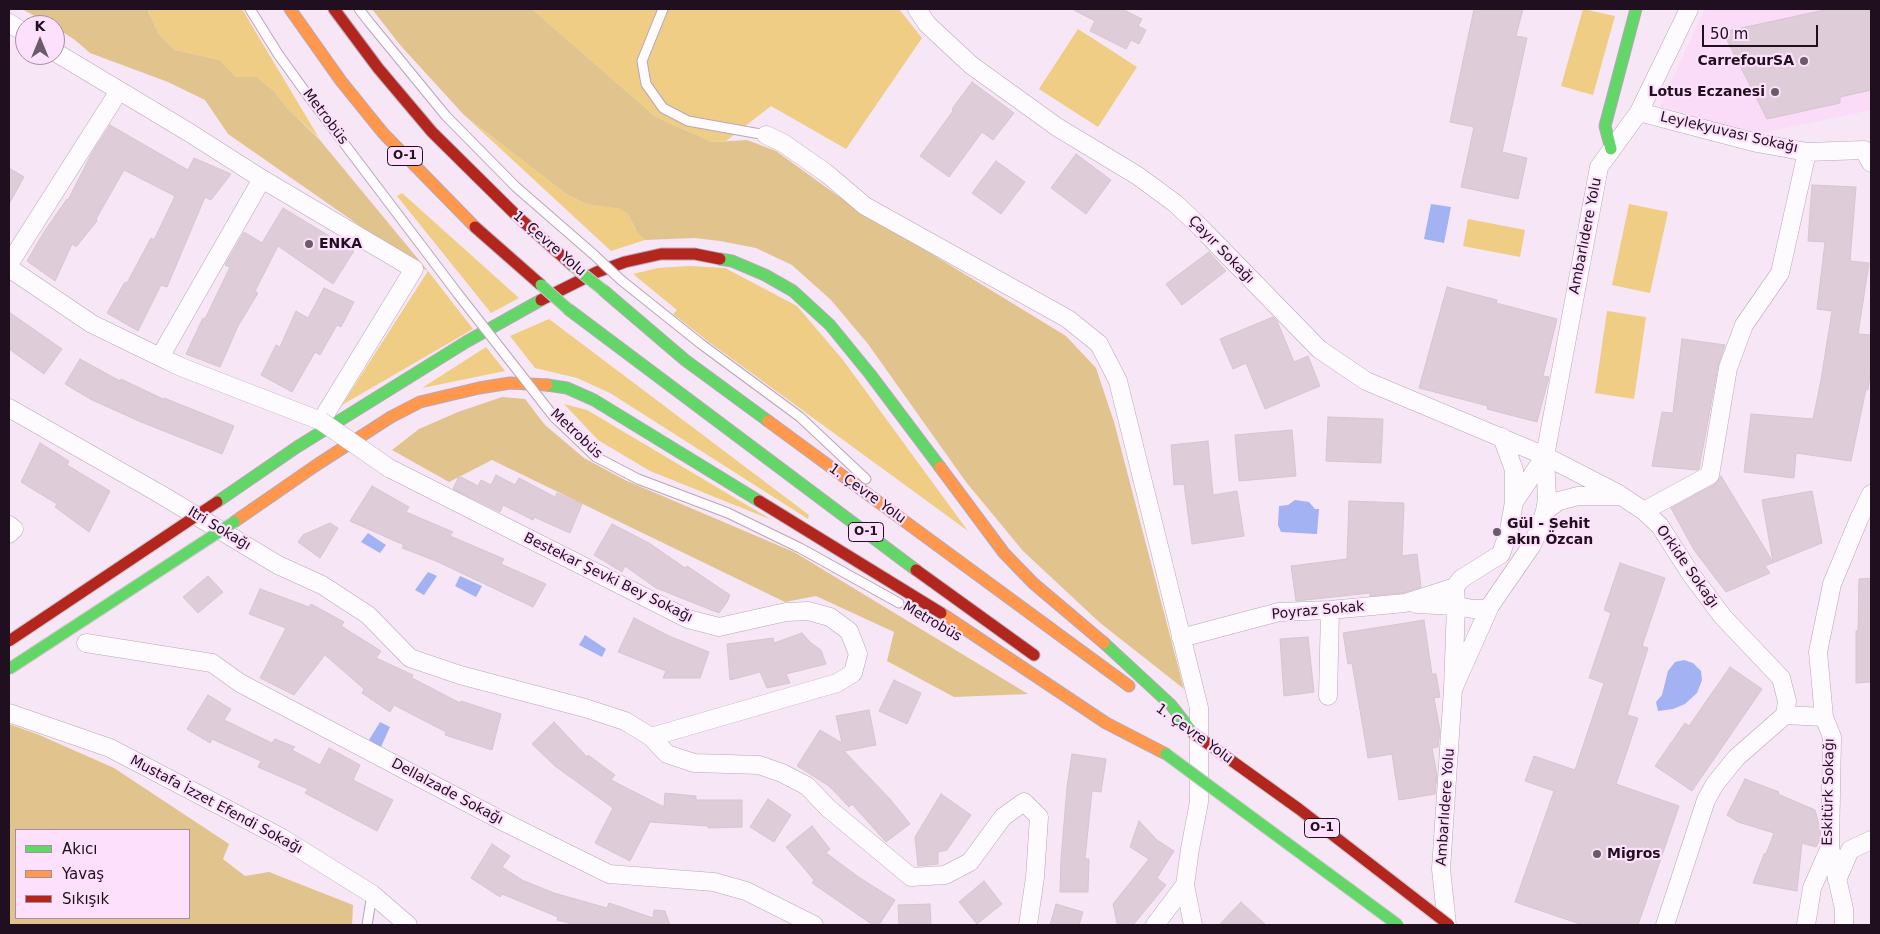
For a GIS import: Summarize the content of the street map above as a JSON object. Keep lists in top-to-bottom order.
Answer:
{
  "streets": {
    "main road": ["O-1", "1. Çevre Yolu"],
    "street": [
      "Leylekyuvası Sokağı",
      "Ambarlıdere Yolu",
      "Çayır Sokağı",
      "Itri Sokağı",
      "Orkide Sokağı",
      "Bestekar Şevki Bey Sokağı",
      "Poyraz Sokak",
      "Dellalzade Sokağı",
      "Eskitürk Sokağı",
      "Mustafa İzzet Efendi Sokağı"
    ],
    "lane": ["Metrobüs"]
  },
  "crossings": [
    ["Leylekyuvası Sokağı", "Ambarlıdere Yolu"],
    ["Ambarlıdere Yolu", "1. Çevre Yolu"],
    ["Ambarlıdere Yolu", "Çayır Sokağı"],
    ["Ambarlıdere Yolu", "Orkide Sokağı"],
    ["Ambarlıdere Yolu", "Poyraz Sokak"],
    ["Çayır Sokağı", "Orkide Sokağı"],
    ["Itri Sokağı", "Bestekar Şevki Bey Sokağı"]
  ],
  "places": [
    "CarrefourSA",
    "Lotus Eczanesi",
    "ENKA",
    "Gül - Şehit akın Özcan",
    "Migros"
  ],
  "legend": ["Akıcı", "Yavaş", "Sıkışık"],
  "scale_bar": "50 m",
  "north": "top"
}
